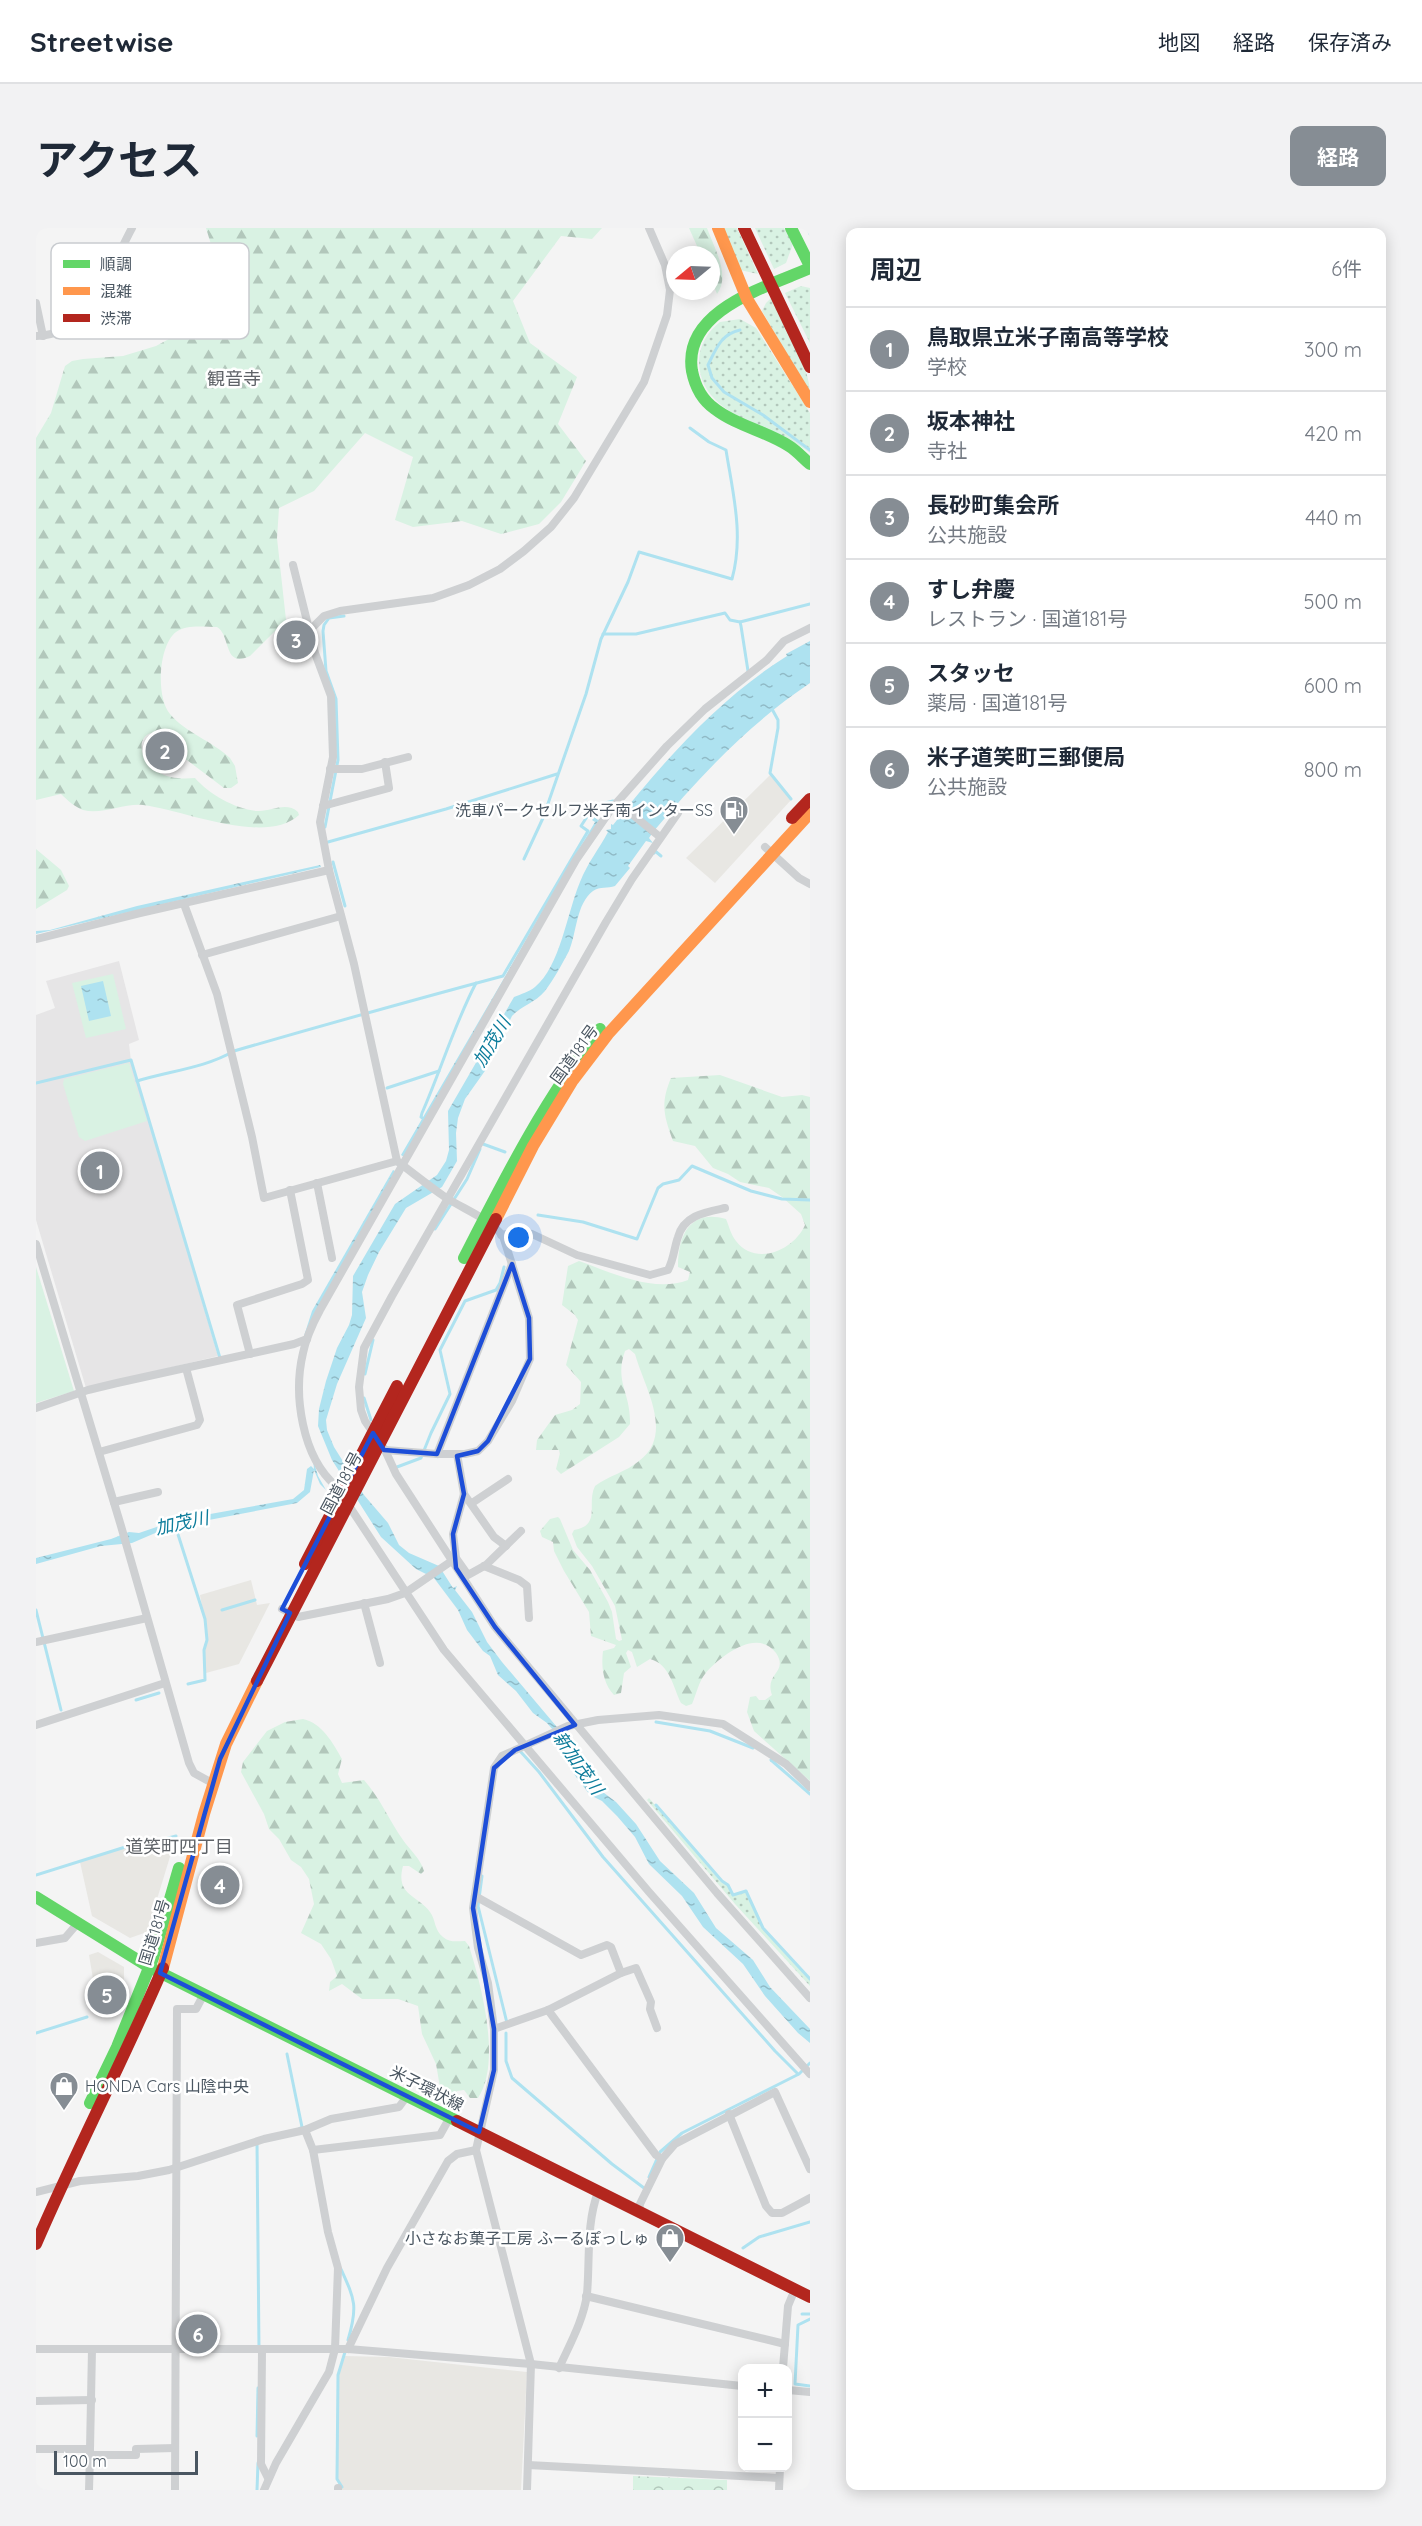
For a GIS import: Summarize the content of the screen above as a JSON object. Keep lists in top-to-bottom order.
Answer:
{
  "streets": {
    "main road": ["国道181号", "米子環状線"]
  },
  "crossings": [
    ["国道181号", "米子環状線"]
  ],
  "districts": ["観音寺", "道笑町四丁目"],
  "water": ["加茂川", "新加茂川"],
  "places": {
    "fuel station": ["洗車パークセルフ米子南インターSS"],
    "shop": ["HONDA Cars 山陰中央", "小さなお菓子工房 ふーるぽっしゅ"]
  },
  "legend": ["順調", "混雑", "渋滞"],
  "scale_bar": "100 m",
  "north": "left",
  "page": {
    "header": "Streetwise",
    "nav": ["地図", "経路", "保存済み"],
    "title": "アクセス",
    "buttons": "経路",
    "heading": ["周辺", "6件"],
    "list": [
      {
        "mark": "1",
        "name": "鳥取県立米子南高等学校",
        "note": "学校",
        "value": "300 m"
      },
      {
        "mark": "2",
        "name": "坂本神社",
        "note": "寺社",
        "value": "420 m"
      },
      {
        "mark": "3",
        "name": "長砂町集会所",
        "note": "公共施設",
        "value": "440 m"
      },
      {
        "mark": "4",
        "name": "すし弁慶",
        "note": "レストラン · 国道181号",
        "value": "500 m"
      },
      {
        "mark": "5",
        "name": "スタッセ",
        "note": "薬局 · 国道181号",
        "value": "600 m"
      },
      {
        "mark": "6",
        "name": "米子道笑町三郵便局",
        "note": "公共施設",
        "value": "800 m"
      }
    ],
    "pins": [
      "3",
      "2",
      "1",
      "4",
      "5",
      "6"
    ],
    "map_buttons": ["+", "−"],
    "scale": "100 m"
  }
}
